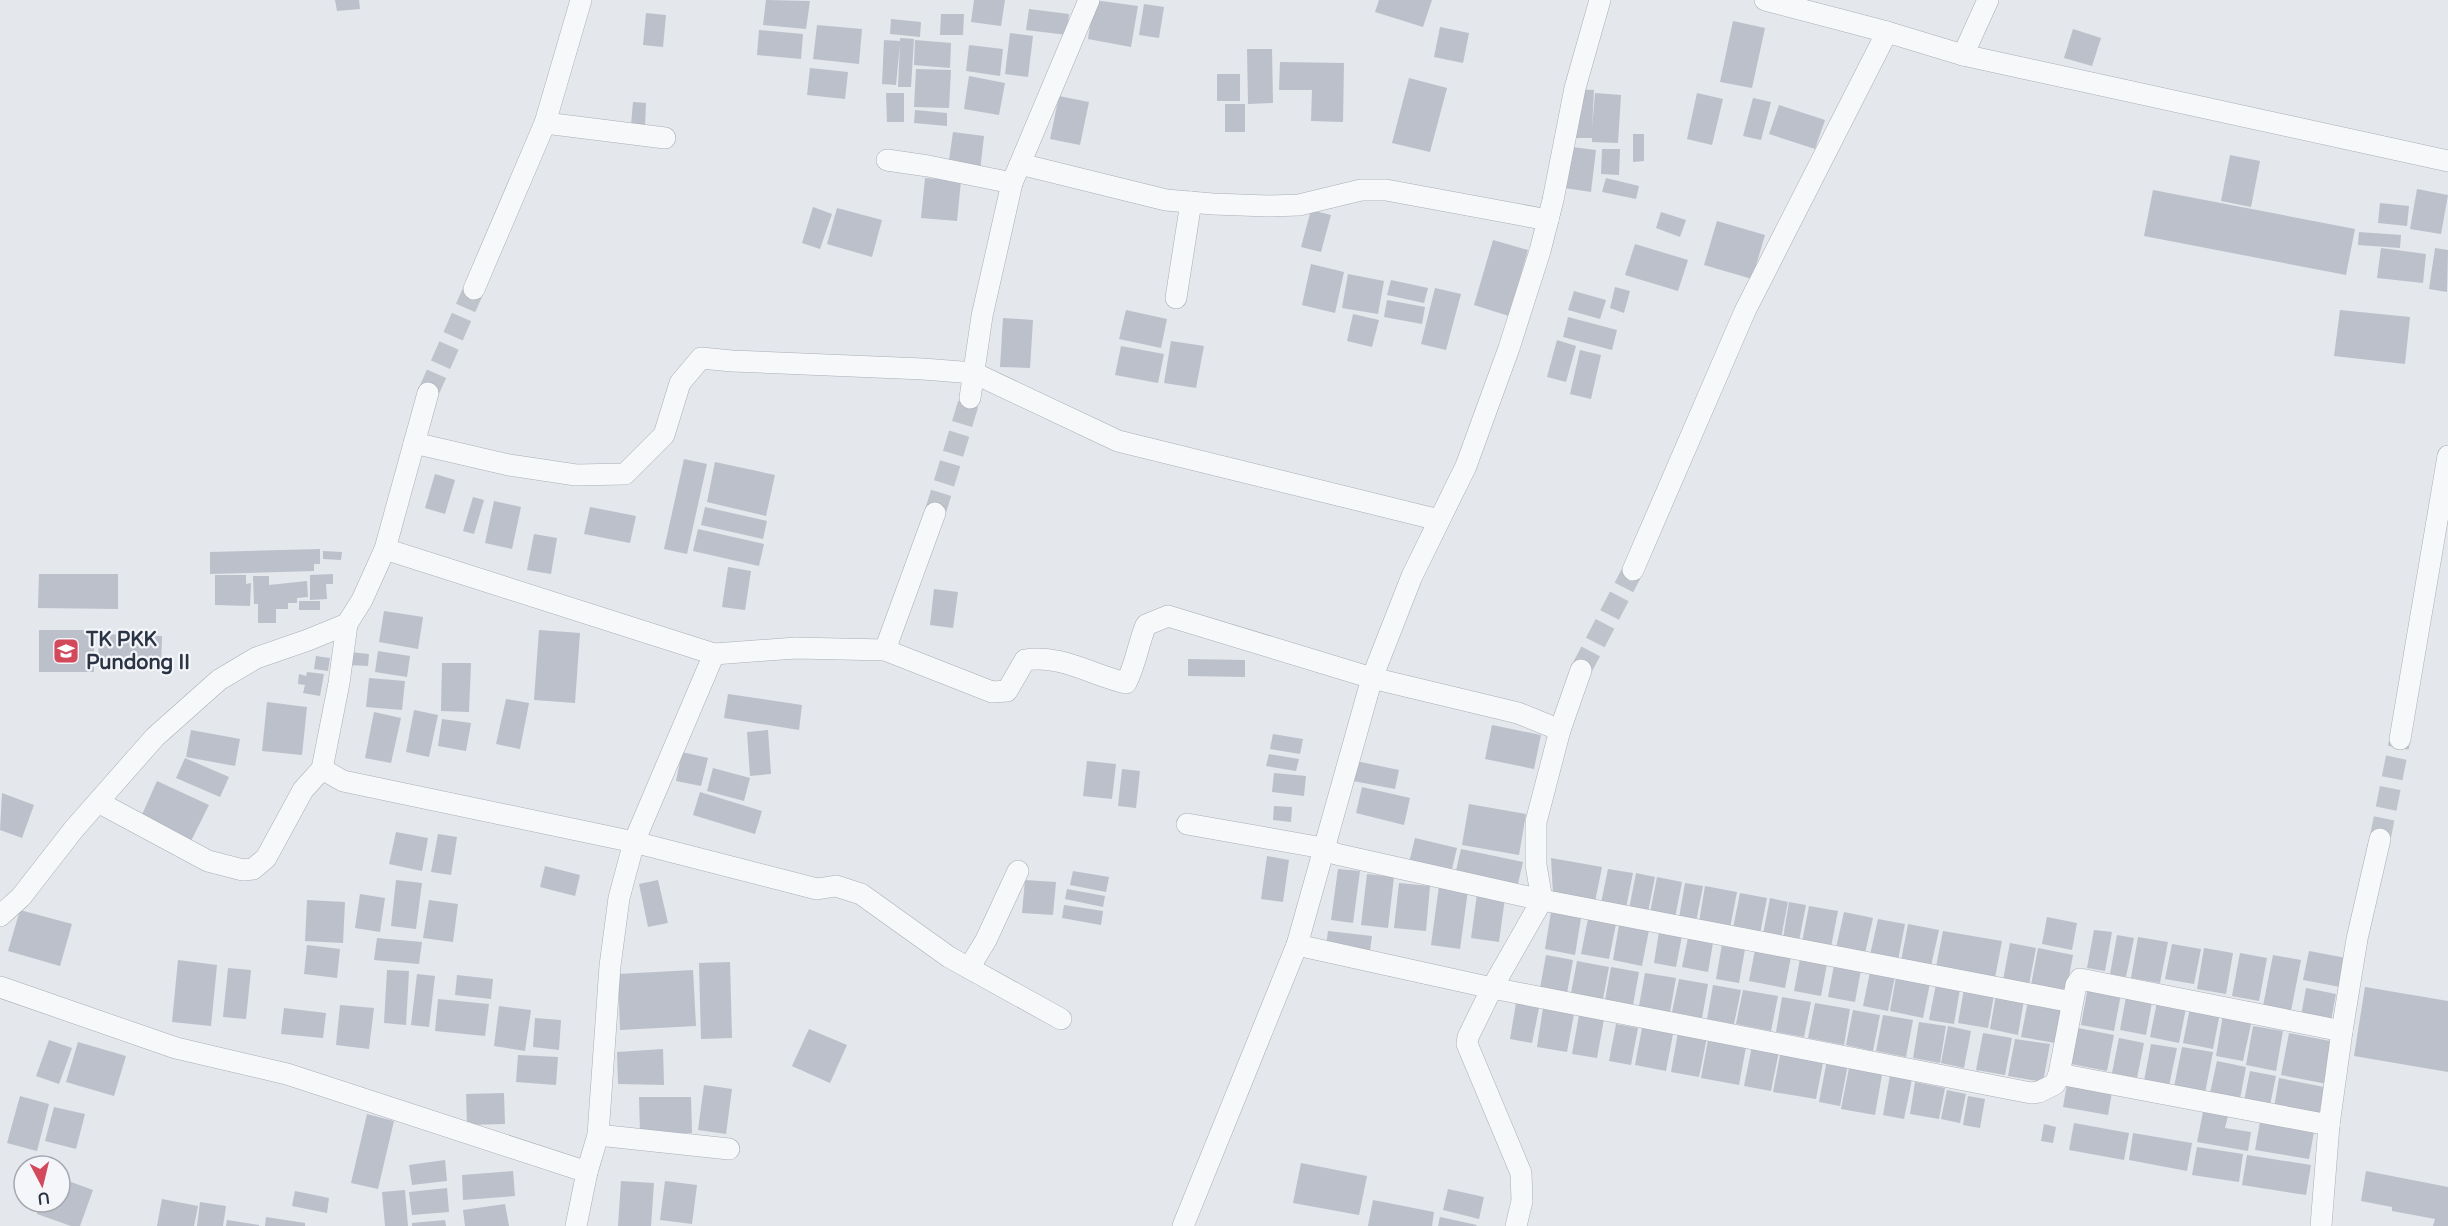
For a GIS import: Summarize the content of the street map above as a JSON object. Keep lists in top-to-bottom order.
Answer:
{
  "places": {
    "school or university": ["TK PKK Pundong II"]
  },
  "north": "bottom"
}
